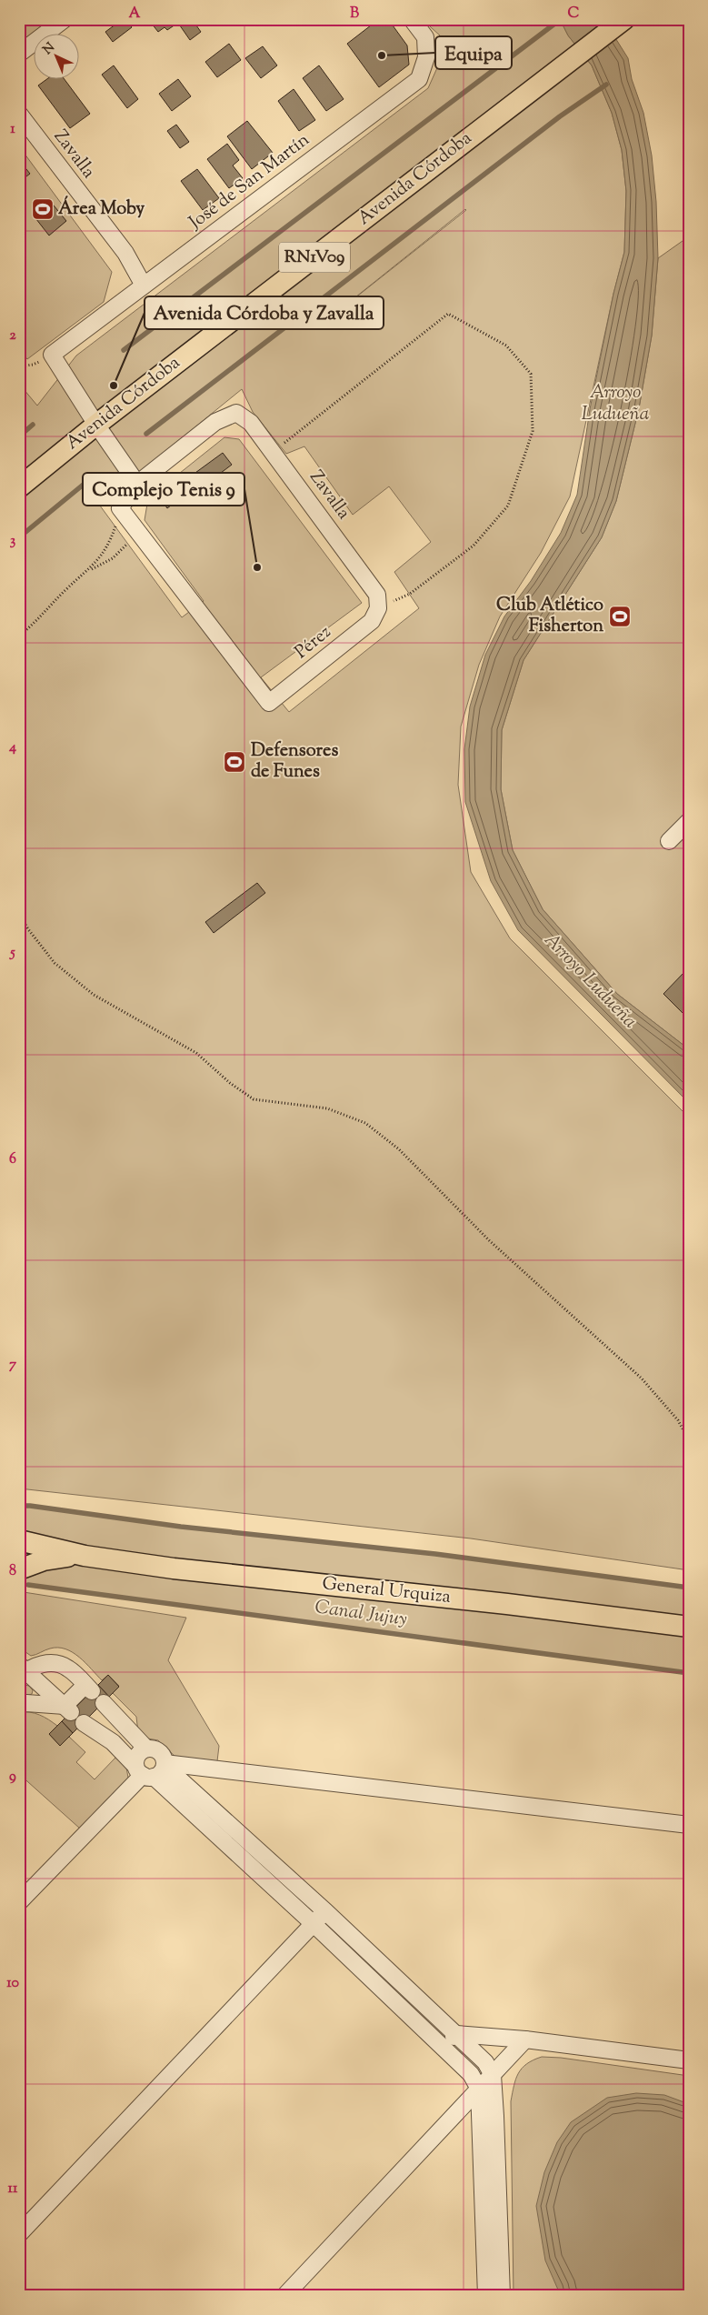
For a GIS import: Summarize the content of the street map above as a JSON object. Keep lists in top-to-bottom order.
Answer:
{
  "streets": {
    "main road": ["Avenida Córdoba", "RN1V09", "General Urquiza"],
    "street": ["Zavalla", "José de San Martín", "Pérez"]
  },
  "crossings": [
    ["Zavalla", "José de San Martín"],
    ["Zavalla", "Pérez"],
    ["Avenida Córdoba", "José de San Martín"]
  ],
  "water": ["Arroyo Ludueña", "Canal Jujuy"],
  "places": {
    "other": ["Equipa", "Avenida Córdoba y Zavalla", "Complejo Tenis 9"],
    "sports": ["Área Moby", "Club Atlético Fisherton", "Defensores de Funes"]
  },
  "north": "top left",
  "grid": {
    "columns": ["A", "B", "C"],
    "rows": [
      "1",
      "2",
      "3",
      "4",
      "5",
      "6",
      "7",
      "8",
      "9",
      "10",
      "11"
    ]
  }
}
